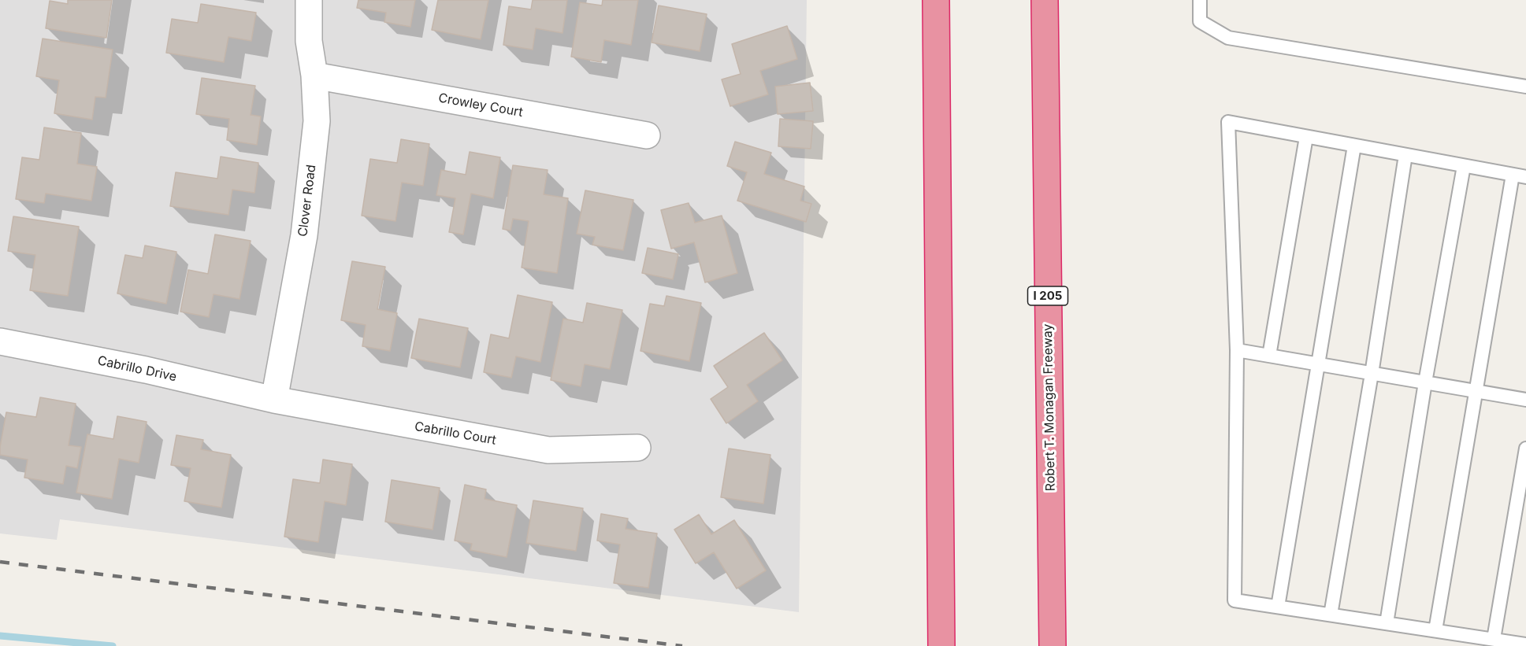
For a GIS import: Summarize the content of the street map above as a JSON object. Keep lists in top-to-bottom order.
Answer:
{
  "streets": {
    "highway": ["I 205", "Robert T. Monagan Freeway"],
    "street": [
      "Crowley Court",
      "Clover Road",
      "Cabrillo Drive",
      "Cabrillo Court"
    ]
  },
  "crossings": [
    ["Crowley Court", "Clover Road"],
    ["Clover Road", "Cabrillo Drive"],
    ["Clover Road", "Cabrillo Court"],
    ["Cabrillo Drive", "Cabrillo Court"]
  ]
}
